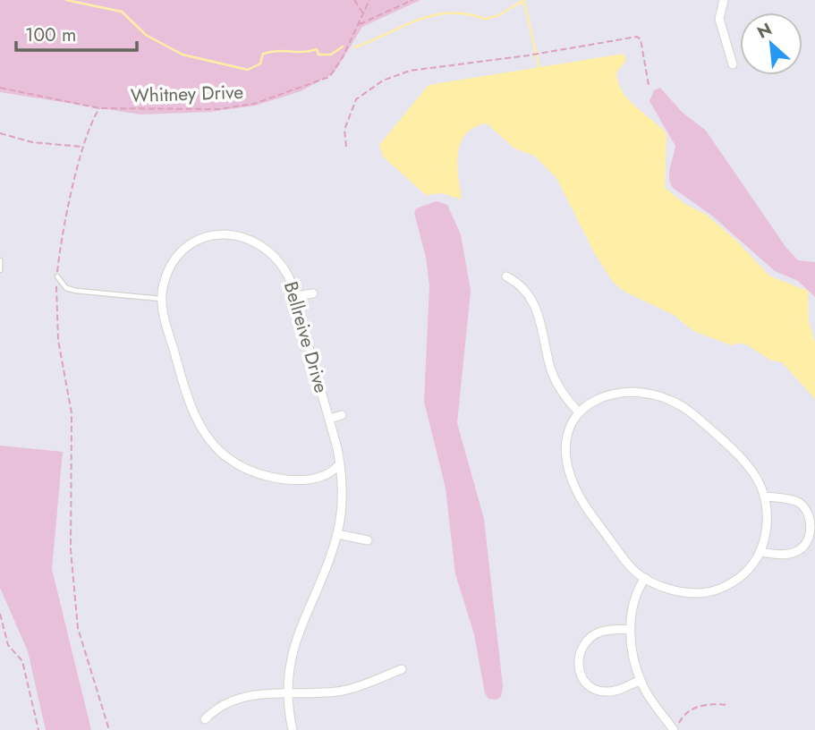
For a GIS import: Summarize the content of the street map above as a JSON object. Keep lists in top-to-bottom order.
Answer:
{
  "streets": {
    "street": ["Bellreive Drive"],
    "path": ["Whitney Drive"]
  },
  "scale_bar": "100 m",
  "north": "top left"
}
